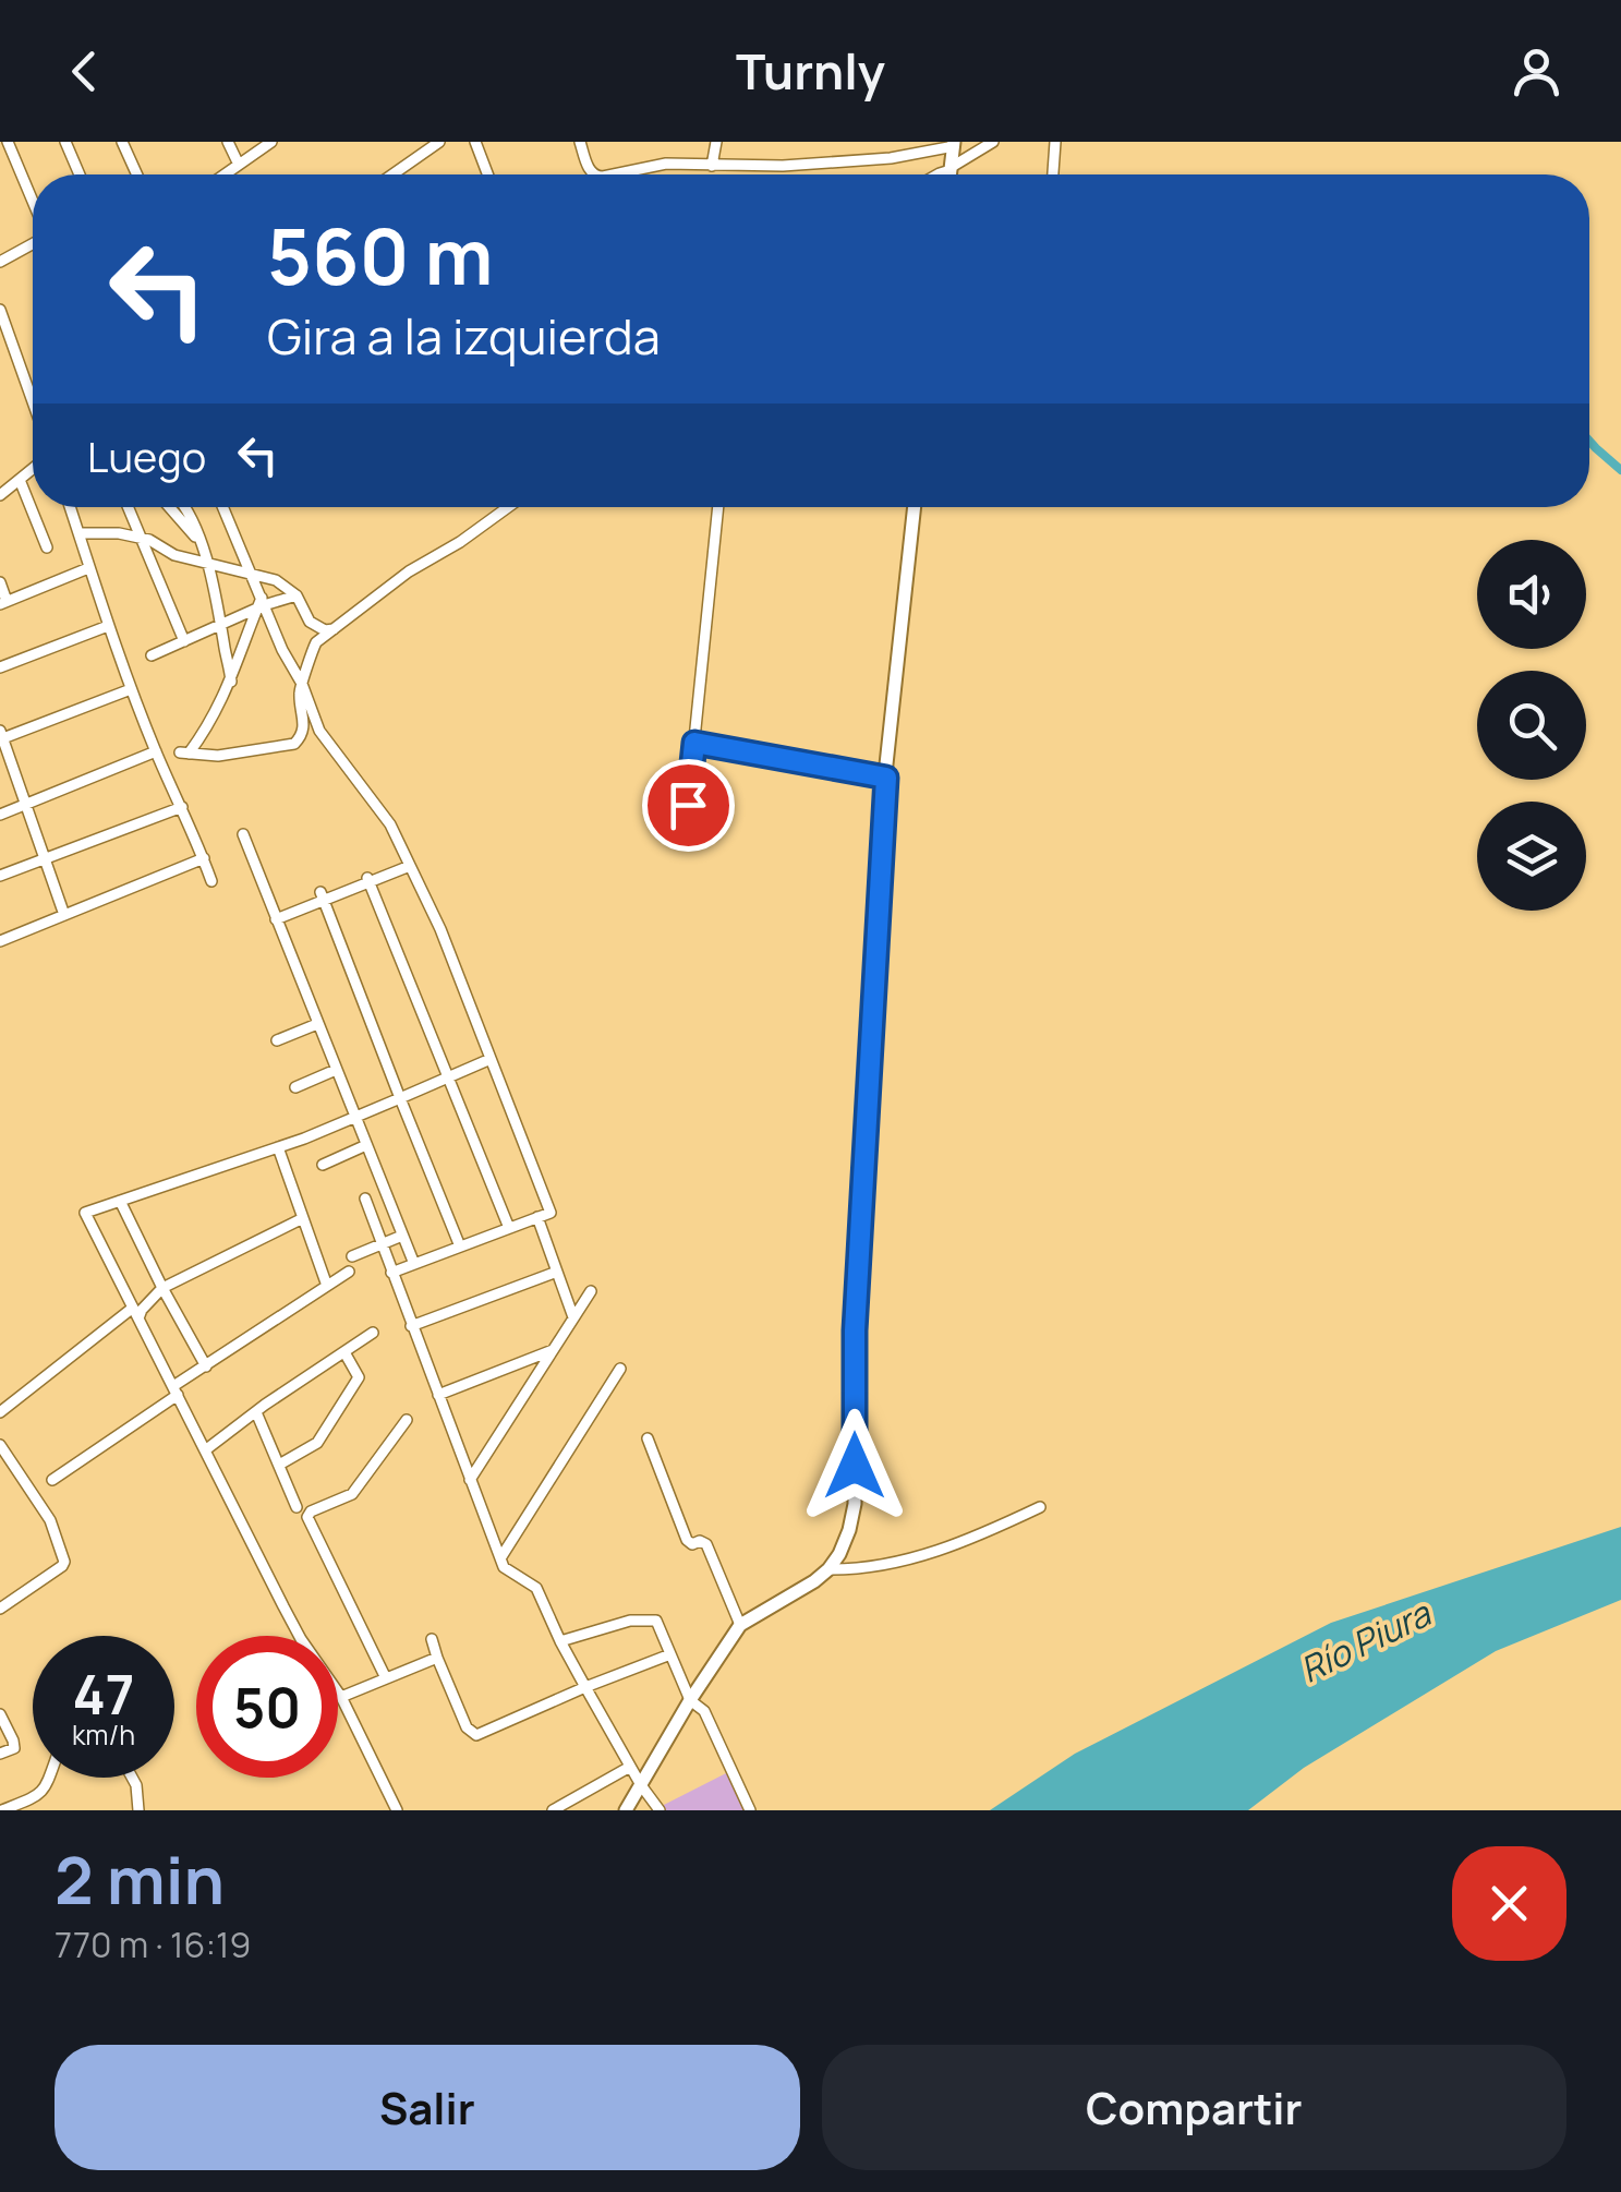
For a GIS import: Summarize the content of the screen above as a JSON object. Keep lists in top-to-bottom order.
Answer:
{
  "water": ["Río Piura"],
  "page": {
    "header": "Turnly",
    "turn": ["560 m", "Gira a la izquierda"],
    "then": "Luego",
    "speed": "47 km/h",
    "limit": "50",
    "heading": ["2 min", "770 m · 16:19"],
    "buttons": ["Salir", "Compartir"]
  }
}
